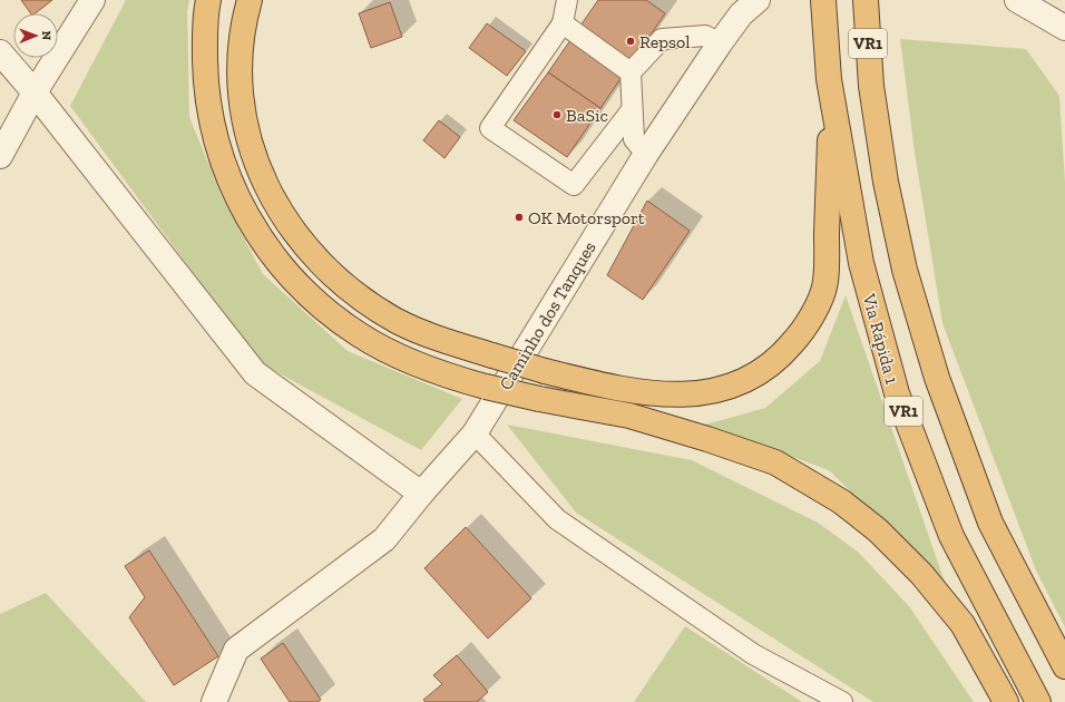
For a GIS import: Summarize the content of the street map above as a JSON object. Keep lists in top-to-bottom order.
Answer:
{
  "streets": {
    "highway": ["VR1", "Via Rápida 1"],
    "street": ["Caminho dos Tanques"]
  },
  "places": ["Repsol", "BaSic", "OK Motorsport"],
  "north": "right"
}
